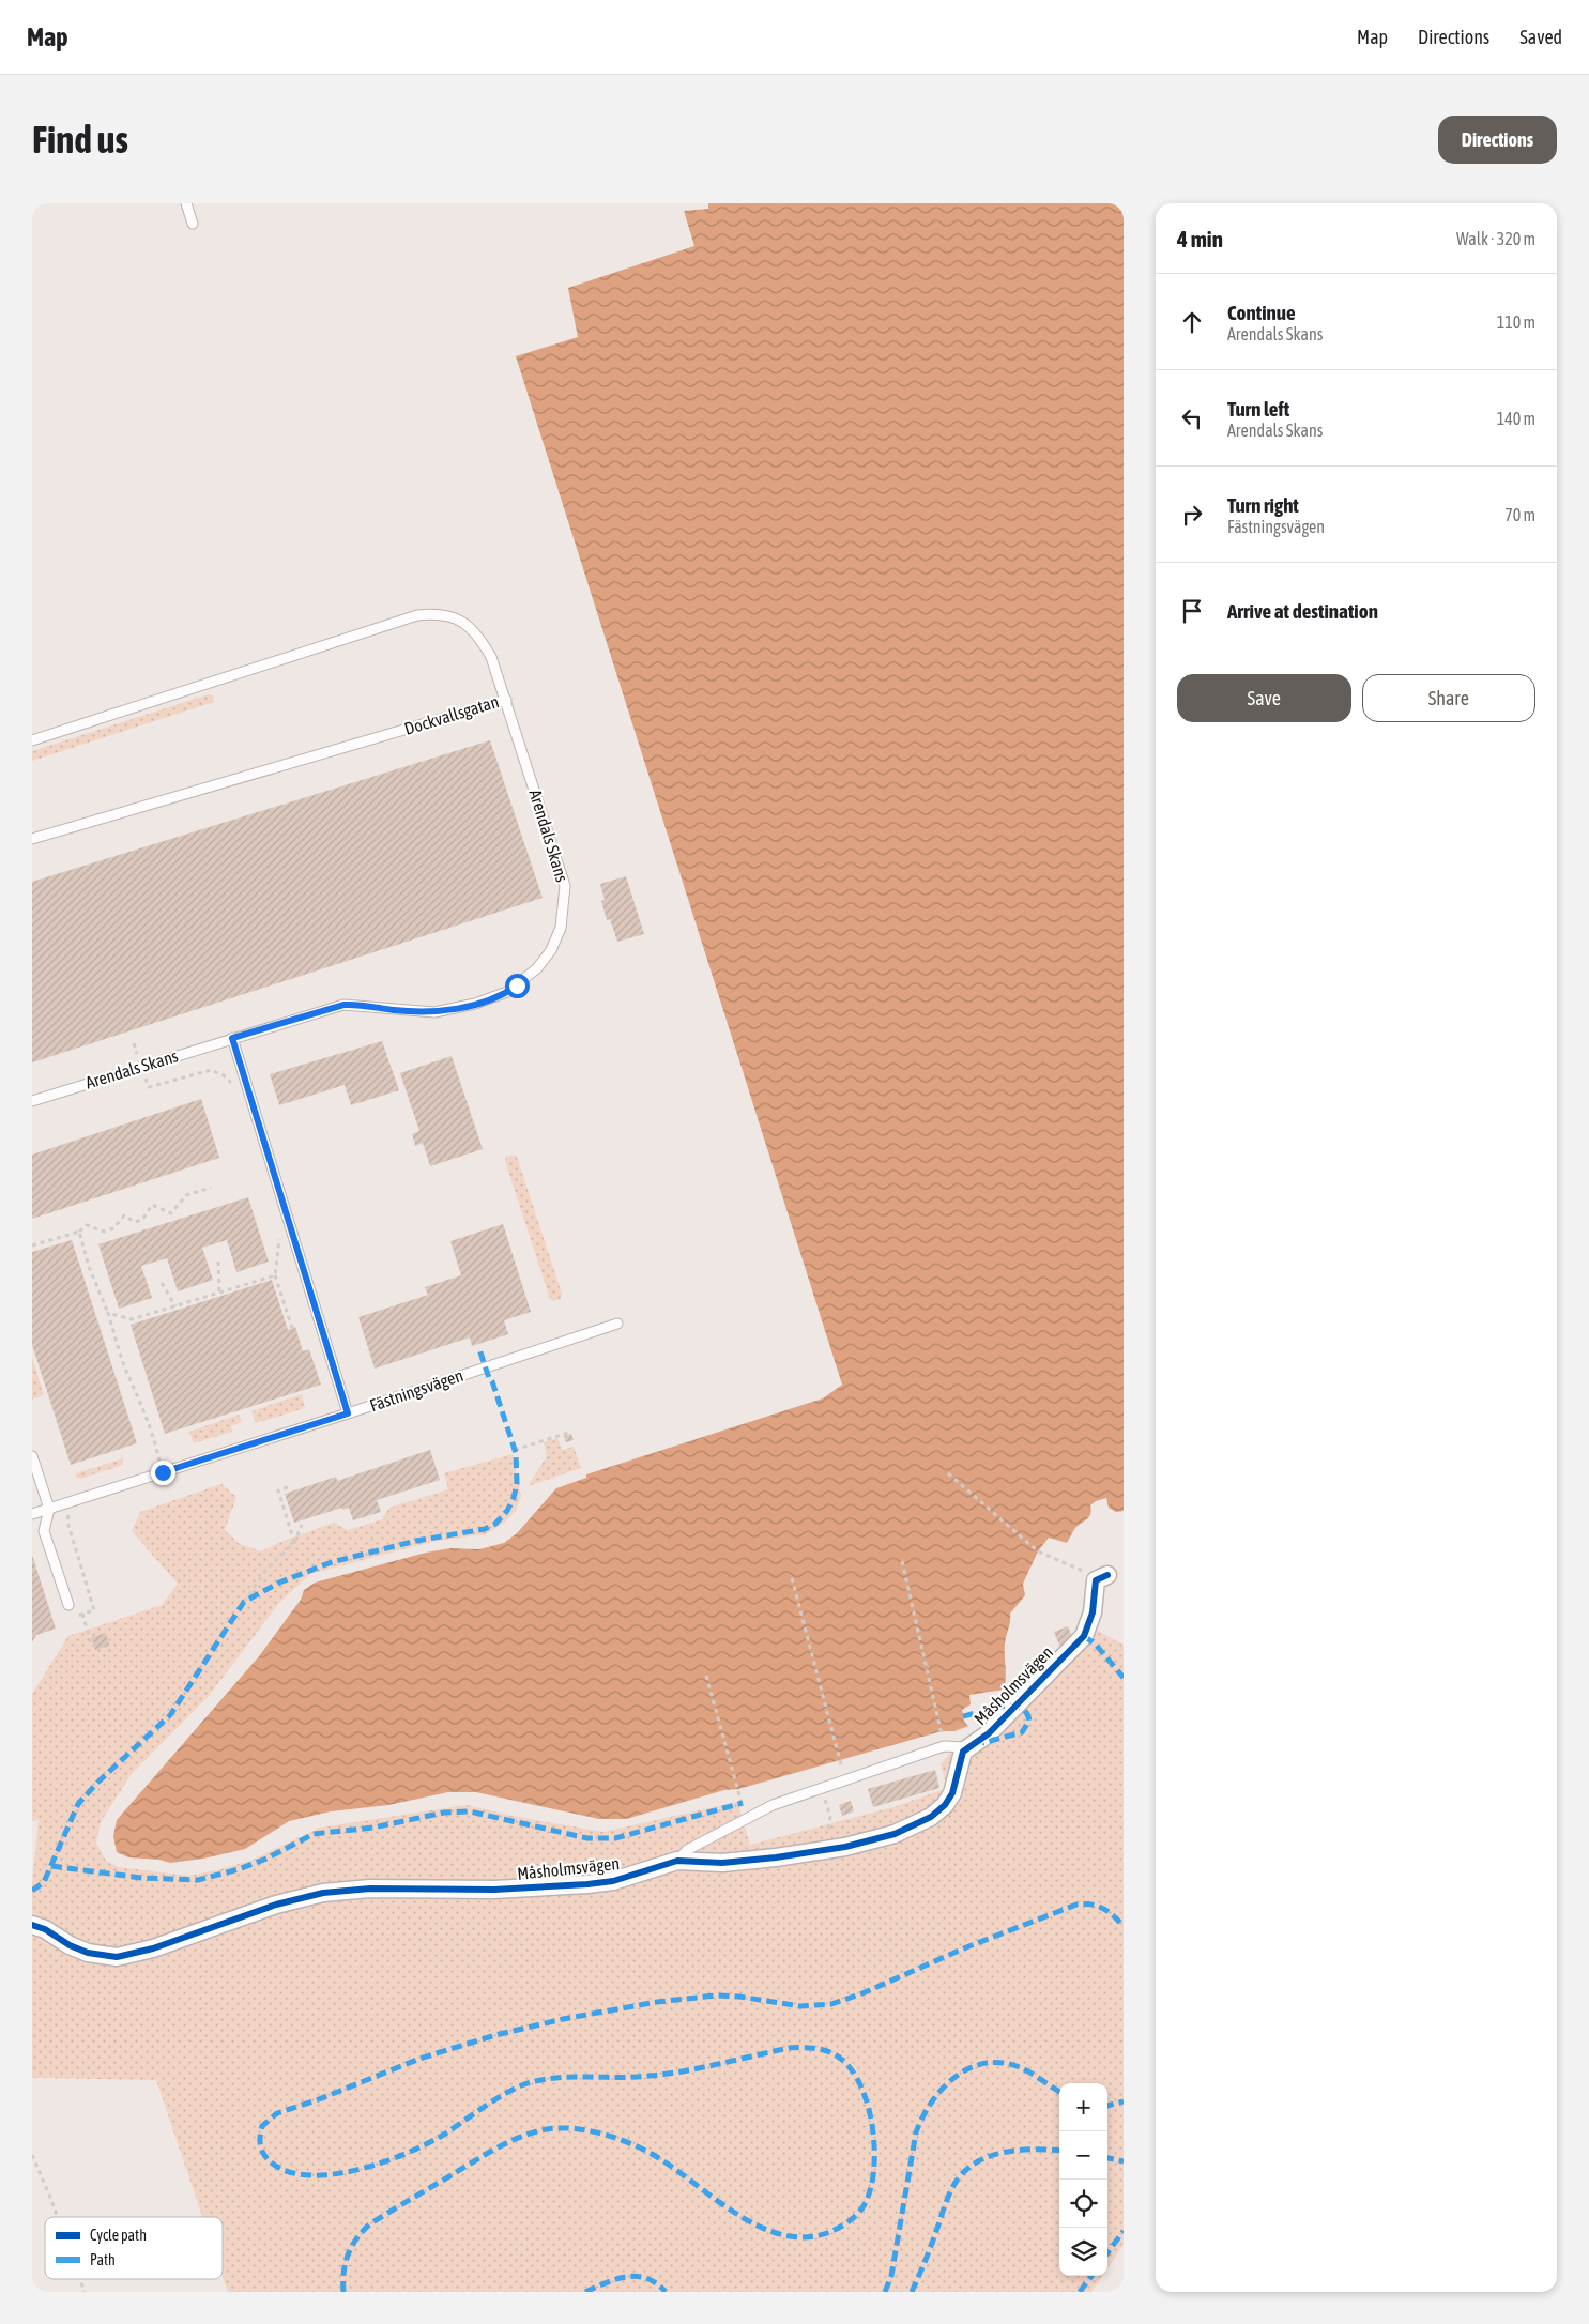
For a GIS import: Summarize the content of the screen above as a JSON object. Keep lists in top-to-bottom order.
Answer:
{
  "streets": {
    "street": ["Måsholmsvägen"],
    "lane": ["Dockvallsgatan", "Arendals Skans", "Fästningsvägen"]
  },
  "crossings": [
    ["Dockvallsgatan", "Arendals Skans"]
  ],
  "legend": ["Cycle path", "Path"],
  "page": {
    "header": "Map",
    "nav": ["Map", "Directions", "Saved"],
    "buttons": [
      "Directions",
      ["Save", "Share"]
    ],
    "title": "Find us",
    "heading": ["4 min", "Walk · 320 m"],
    "list": [
      ["Continue", "Arendals Skans", "110 m"],
      ["Turn left", "Arendals Skans", "140 m"],
      ["Turn right", "Fästningsvägen", "70 m"],
      "Arrive at destination"
    ],
    "map_buttons": ["+", "−"]
  }
}
